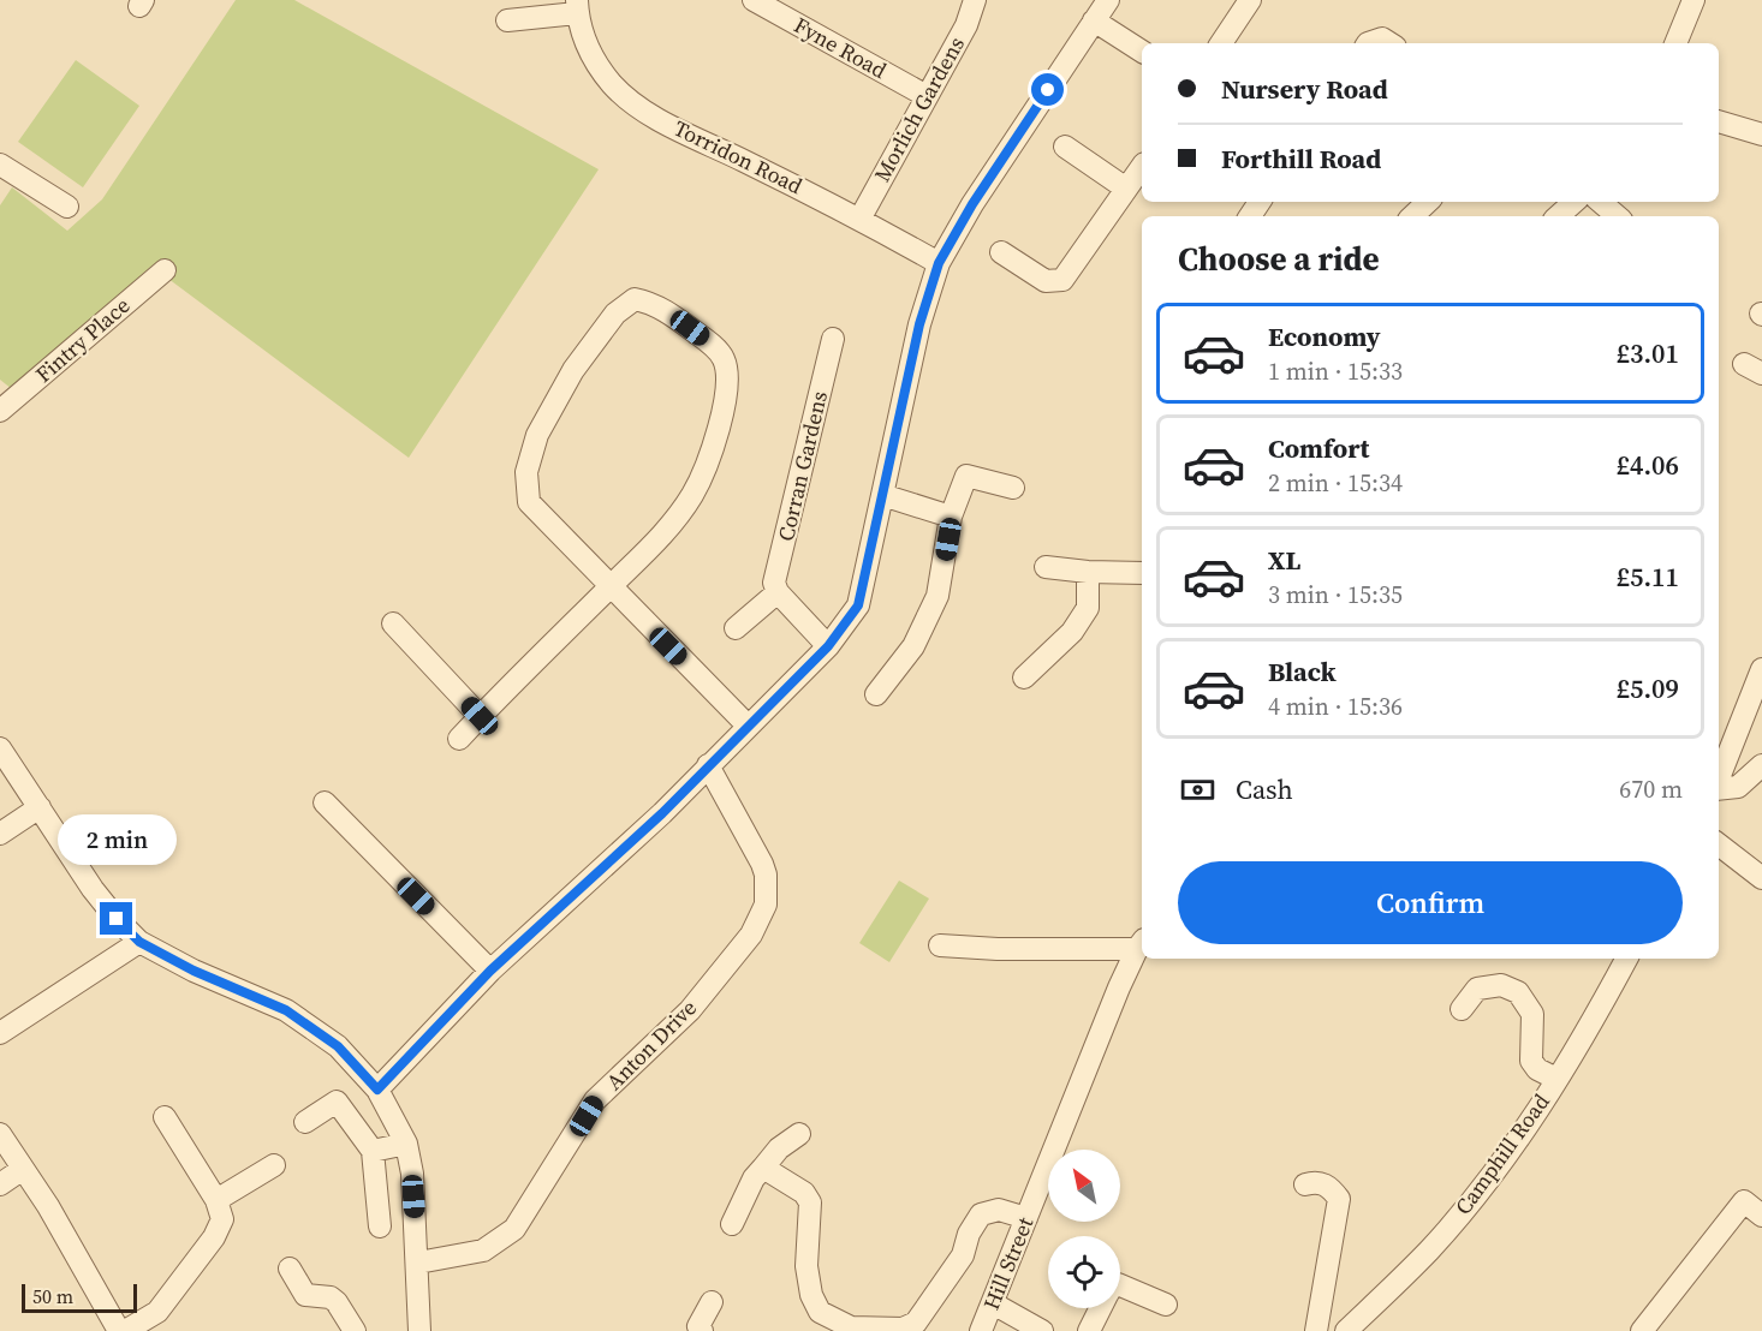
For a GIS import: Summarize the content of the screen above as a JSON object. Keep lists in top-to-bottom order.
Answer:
{
  "streets": {
    "street": [
      "Fyne Road",
      "Morlich Gardens",
      "Torridon Road",
      "Fintry Place",
      "Corran Gardens",
      "Anton Drive",
      "Camphill Road",
      "Hill Street"
    ]
  },
  "crossings": [
    ["Fyne Road", "Morlich Gardens"],
    ["Morlich Gardens", "Torridon Road"]
  ],
  "scale_bar": "50 m",
  "north": "top left",
  "page": {
    "banner": ["Nursery Road", "Forthill Road"],
    "heading": "Choose a ride",
    "list": [
      {
        "name": "Economy",
        "note": "1 min · 15:33",
        "value": "£3.01"
      },
      {
        "name": "Comfort",
        "note": "2 min · 15:34",
        "value": "£4.06"
      },
      {
        "name": "XL",
        "note": "3 min · 15:35",
        "value": "£5.11"
      },
      {
        "name": "Black",
        "note": "4 min · 15:36",
        "value": "£5.09"
      }
    ],
    "pay": ["Cash", "670 m"],
    "bubble": "2 min",
    "buttons": "Confirm",
    "scale": "50 m"
  }
}
